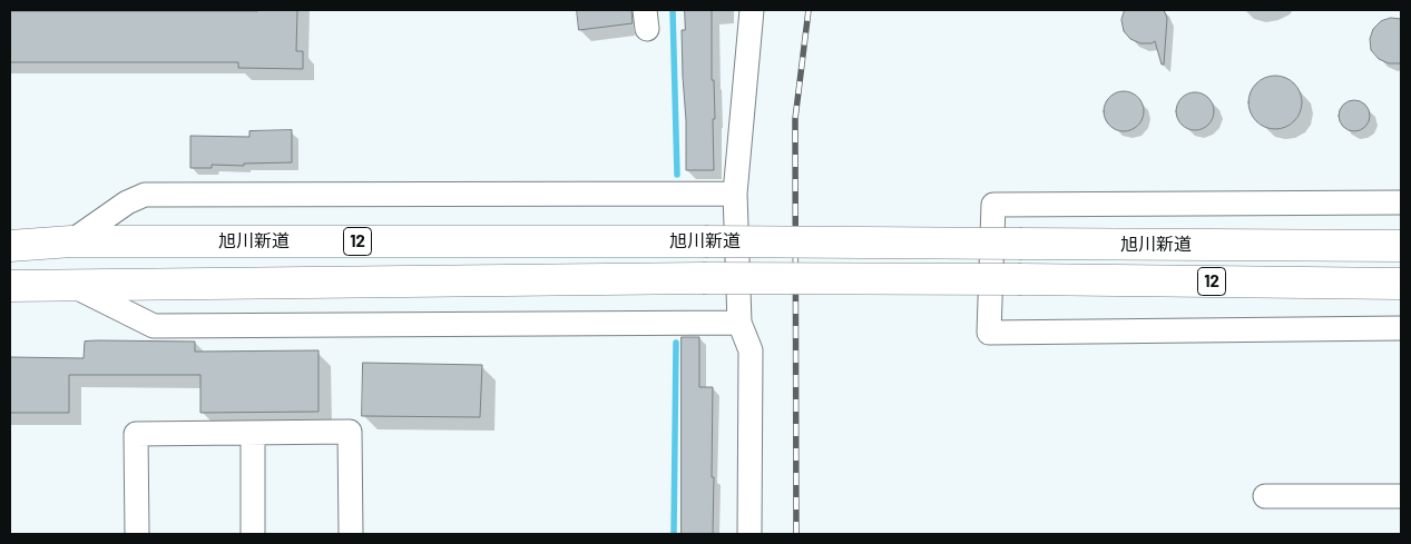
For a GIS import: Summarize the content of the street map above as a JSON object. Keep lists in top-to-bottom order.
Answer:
{
  "streets": {
    "highway": ["旭川新道", "12"]
  }
}
